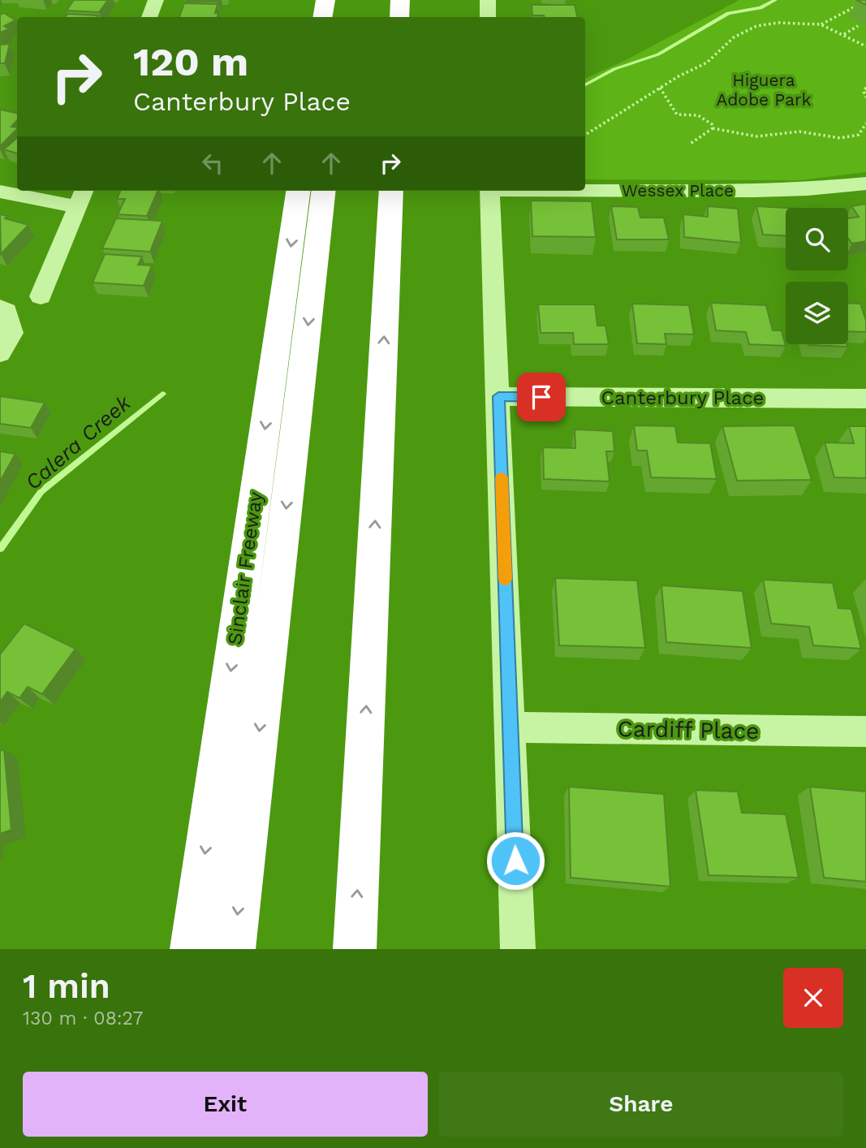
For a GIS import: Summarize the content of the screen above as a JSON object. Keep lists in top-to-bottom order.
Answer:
{
  "streets": {
    "highway": ["Sinclair Freeway"],
    "street": ["Wessex Place", "Canterbury Place", "Cardiff Place"]
  },
  "water": ["Calera Creek"],
  "parks": ["Higuera Adobe Park"],
  "page": {
    "turn": ["120 m", "Canterbury Place"],
    "heading": ["1 min", "130 m · 08:27"],
    "buttons": ["Exit", "Share"]
  }
}
